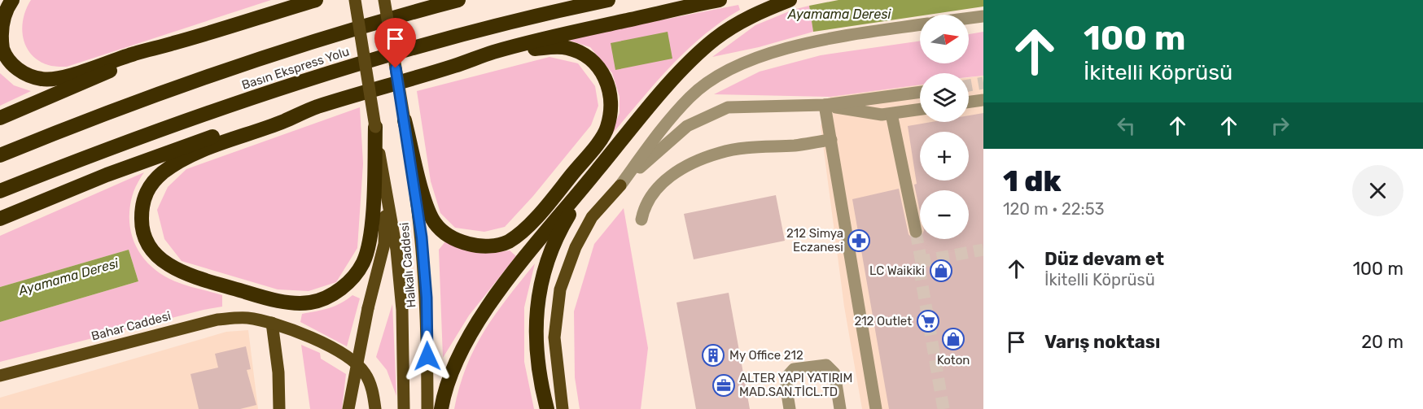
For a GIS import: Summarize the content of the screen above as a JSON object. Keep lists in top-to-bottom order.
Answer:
{
  "streets": {
    "highway": ["Basın Ekspress Yolu"],
    "main road": ["Halkalı Caddesi", "Bahar Caddesi"]
  },
  "water": ["Ayamama Deresi"],
  "places": {
    "pharmacy": ["212 Simya Eczanesi"],
    "shop": ["LC Waikiki", "Koton"],
    "supermarket": ["212 Outlet"],
    "building": ["My Office 212"],
    "office": ["ALTER YAPI YATIRIM MAD.SAN.TİCL.TD"]
  },
  "north": "right",
  "page": {
    "turn": ["100 m", "İkitelli Köprüsü"],
    "map_buttons": ["+", "−"],
    "heading": ["1 dk", "120 m · 22:53"],
    "list": [
      {
        "name": "Düz devam et",
        "note": "İkitelli Köprüsü",
        "value": "100 m"
      },
      {
        "name": "Varış noktası",
        "value": "20 m"
      }
    ]
  }
}
